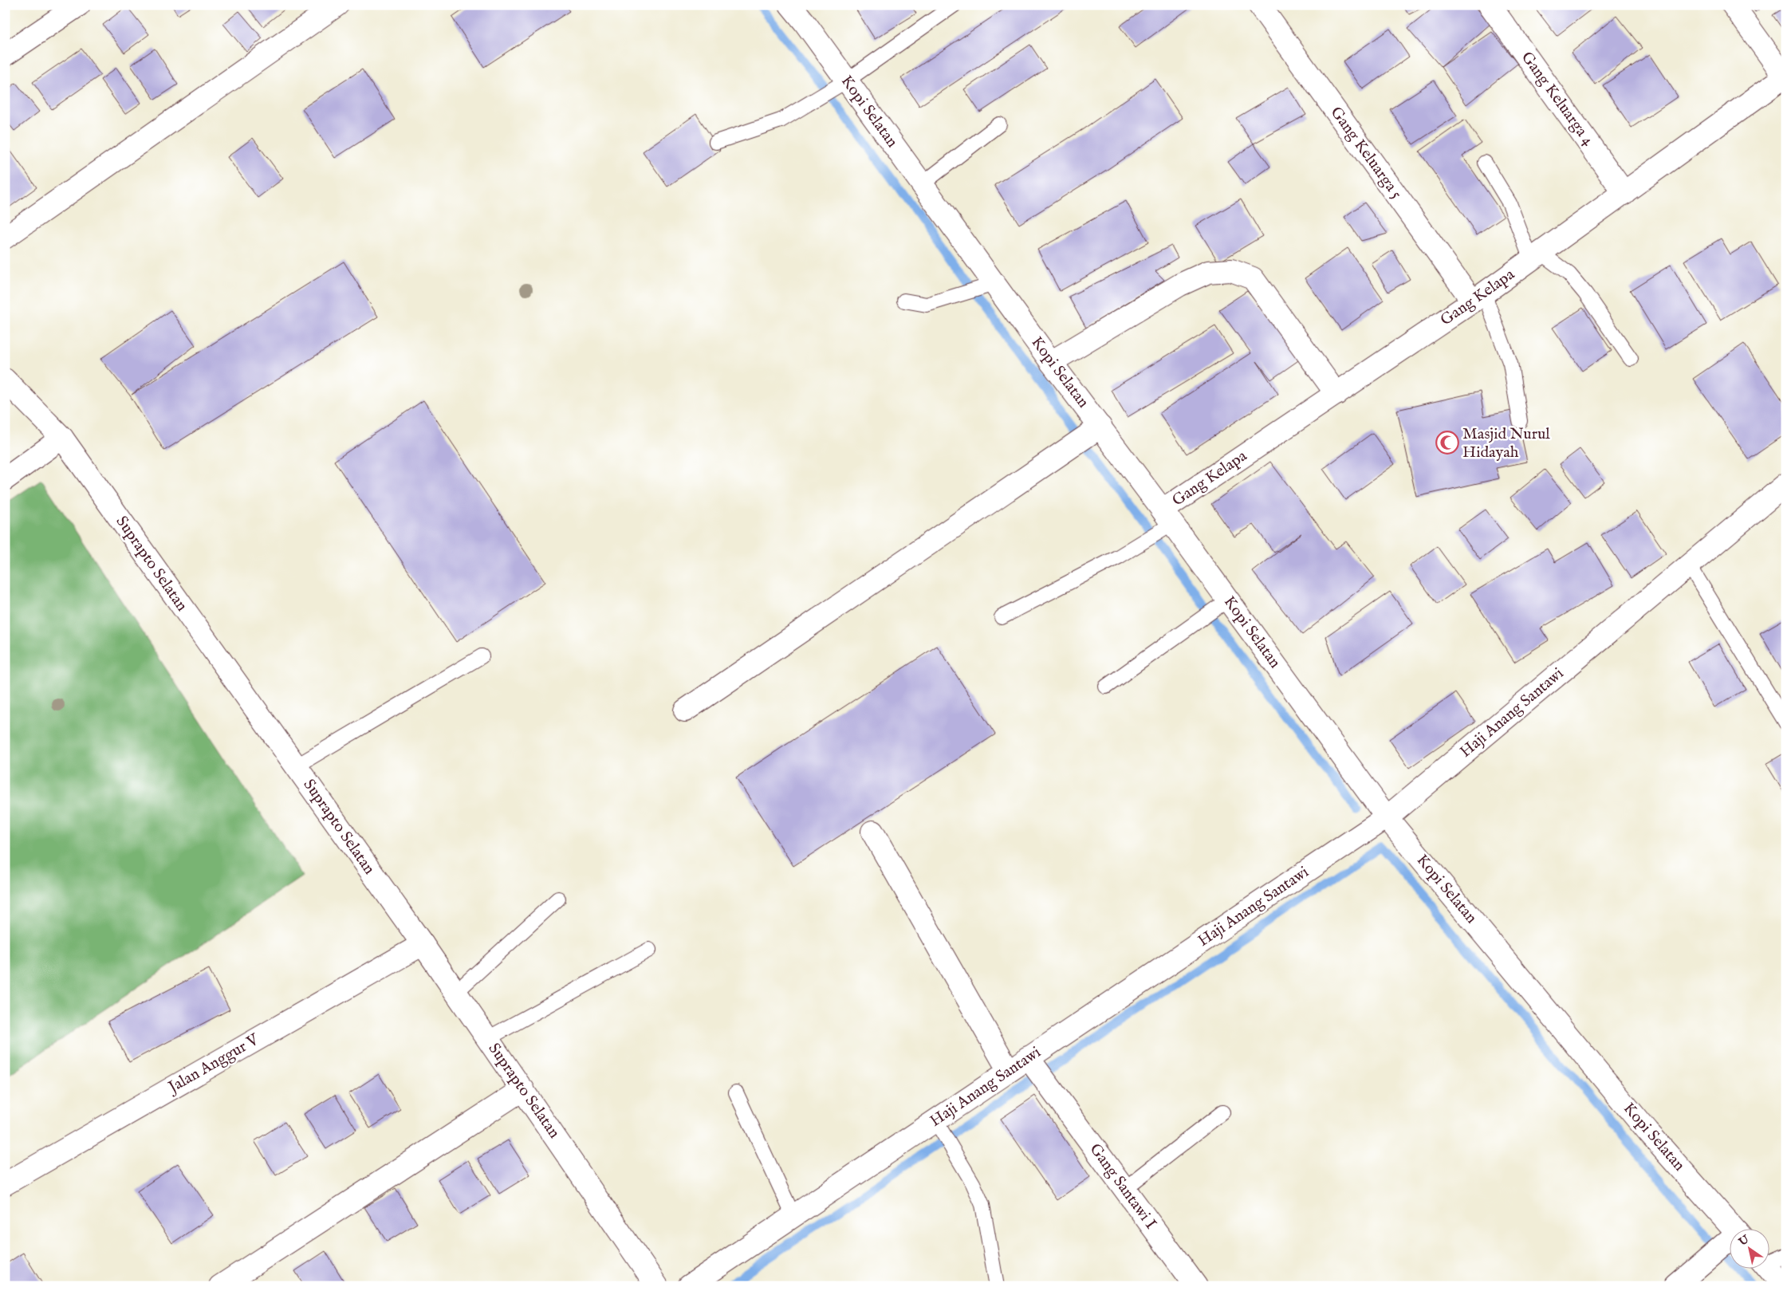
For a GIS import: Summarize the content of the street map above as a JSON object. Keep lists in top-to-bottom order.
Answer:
{
  "streets": {
    "street": [
      "Gang Keluarga 4",
      "Kopi Selatan",
      "Gang Keluarga 5",
      "Gang Kelapa",
      "Suprapto Selatan",
      "Haji Anang Santawi",
      "Jalan Anggur V",
      "Gang Santawi I"
    ]
  },
  "crossings": [
    ["Gang Keluarga 4", "Gang Kelapa"],
    ["Kopi Selatan", "Gang Kelapa"],
    ["Kopi Selatan", "Haji Anang Santawi"],
    ["Gang Keluarga 5", "Gang Kelapa"],
    ["Suprapto Selatan", "Jalan Anggur V"],
    ["Haji Anang Santawi", "Gang Santawi I"]
  ],
  "places": {
    "mosque": ["Masjid Nurul Hidayah"]
  },
  "north": "top left"
}
